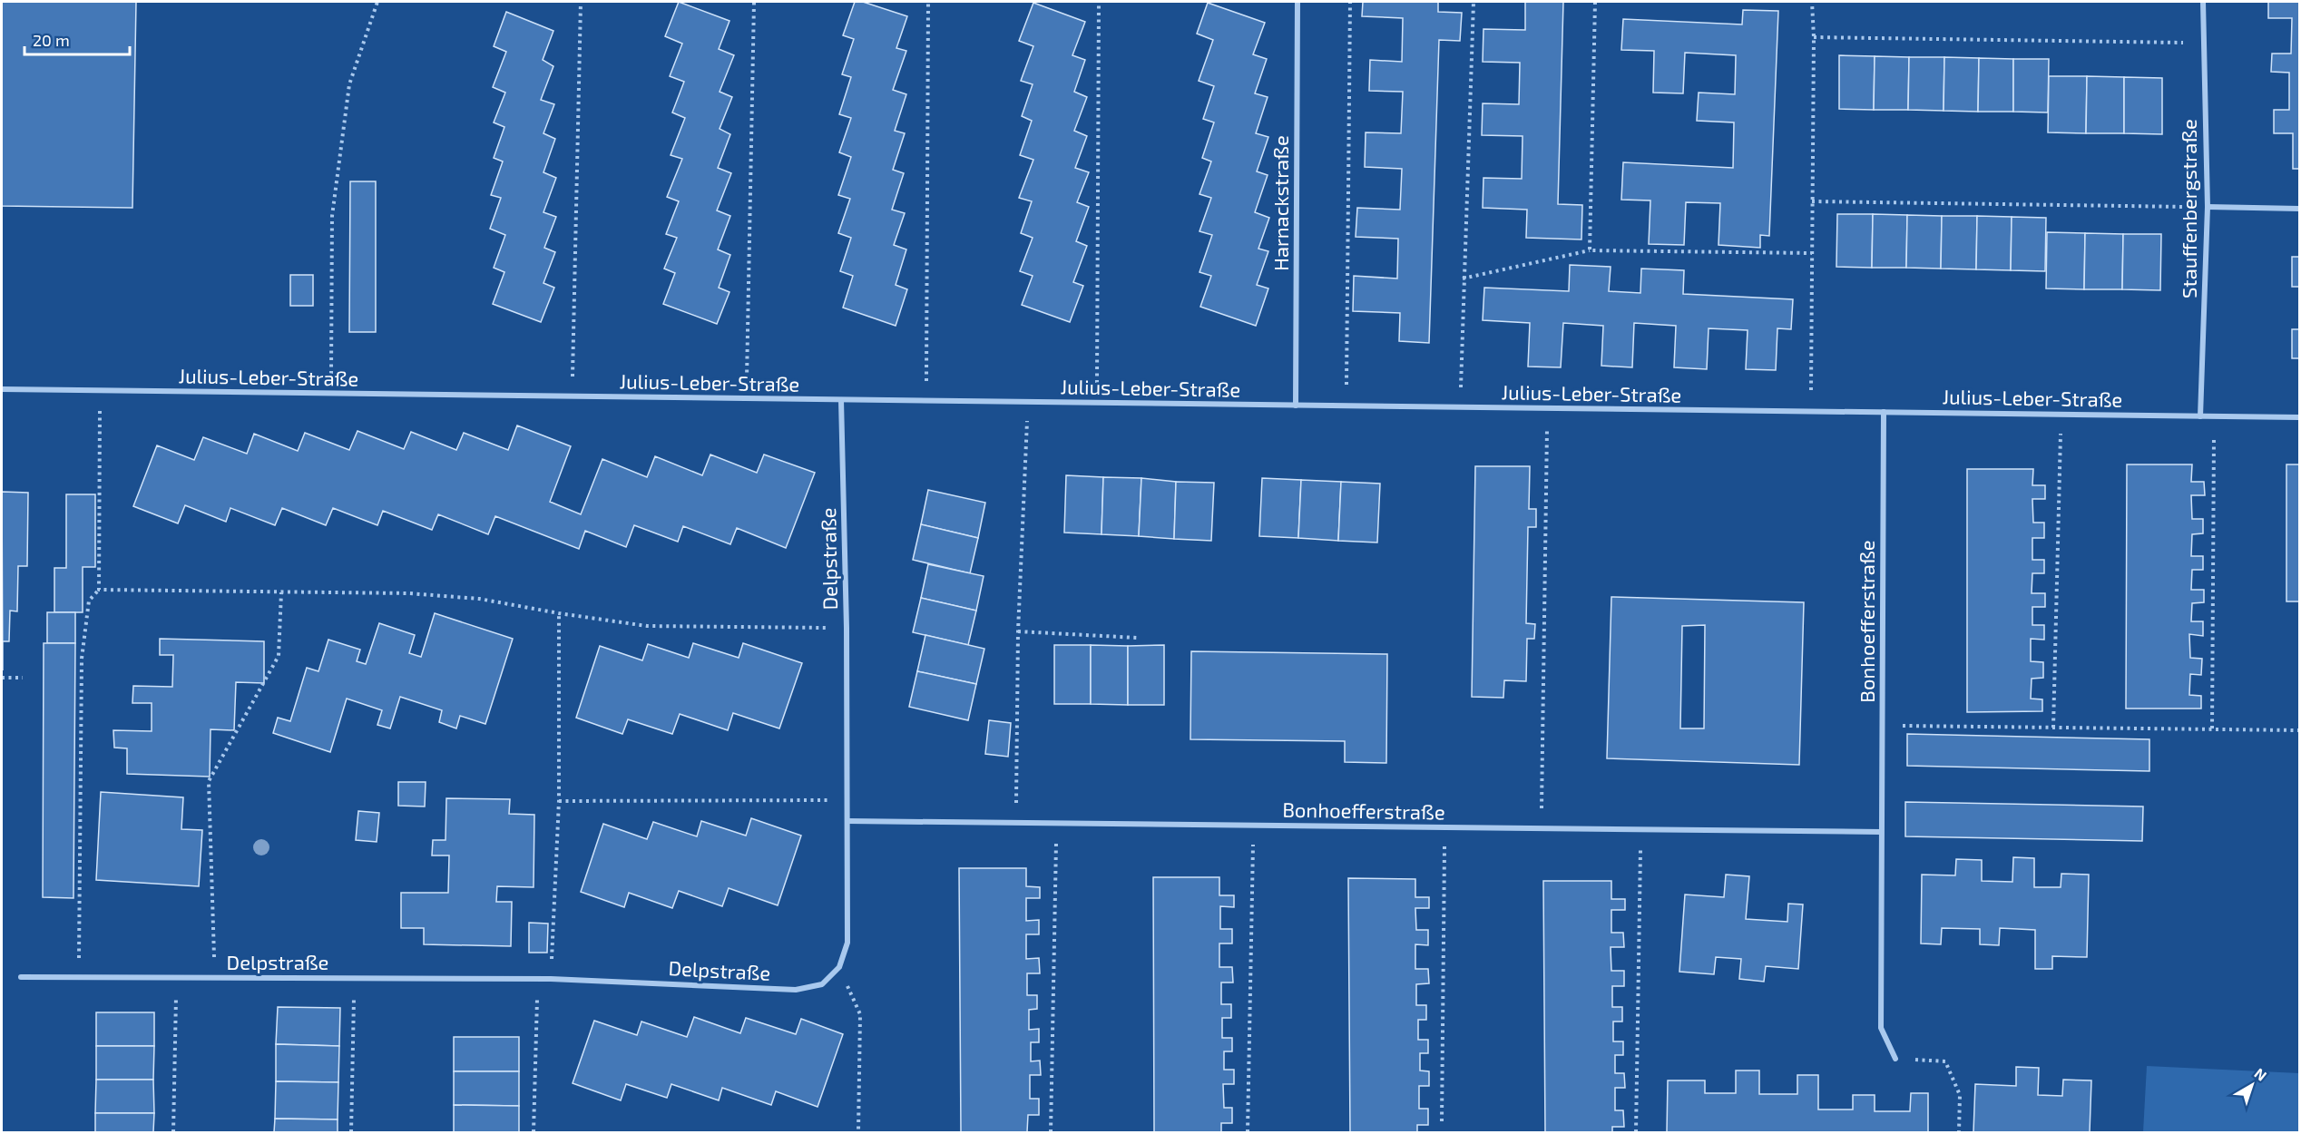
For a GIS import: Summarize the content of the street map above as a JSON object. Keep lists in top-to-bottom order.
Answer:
{
  "streets": {
    "street": [
      "Harnackstraße",
      "Stauffenbergstraße",
      "Julius-Leber-Straße",
      "Delpstraße",
      "Bonhoefferstraße"
    ]
  },
  "crossings": [
    ["Harnackstraße", "Julius-Leber-Straße"],
    ["Stauffenbergstraße", "Julius-Leber-Straße"],
    ["Julius-Leber-Straße", "Delpstraße"],
    ["Julius-Leber-Straße", "Bonhoefferstraße"],
    ["Delpstraße", "Bonhoefferstraße"]
  ],
  "scale_bar": "20 m",
  "north": "top right"
}
